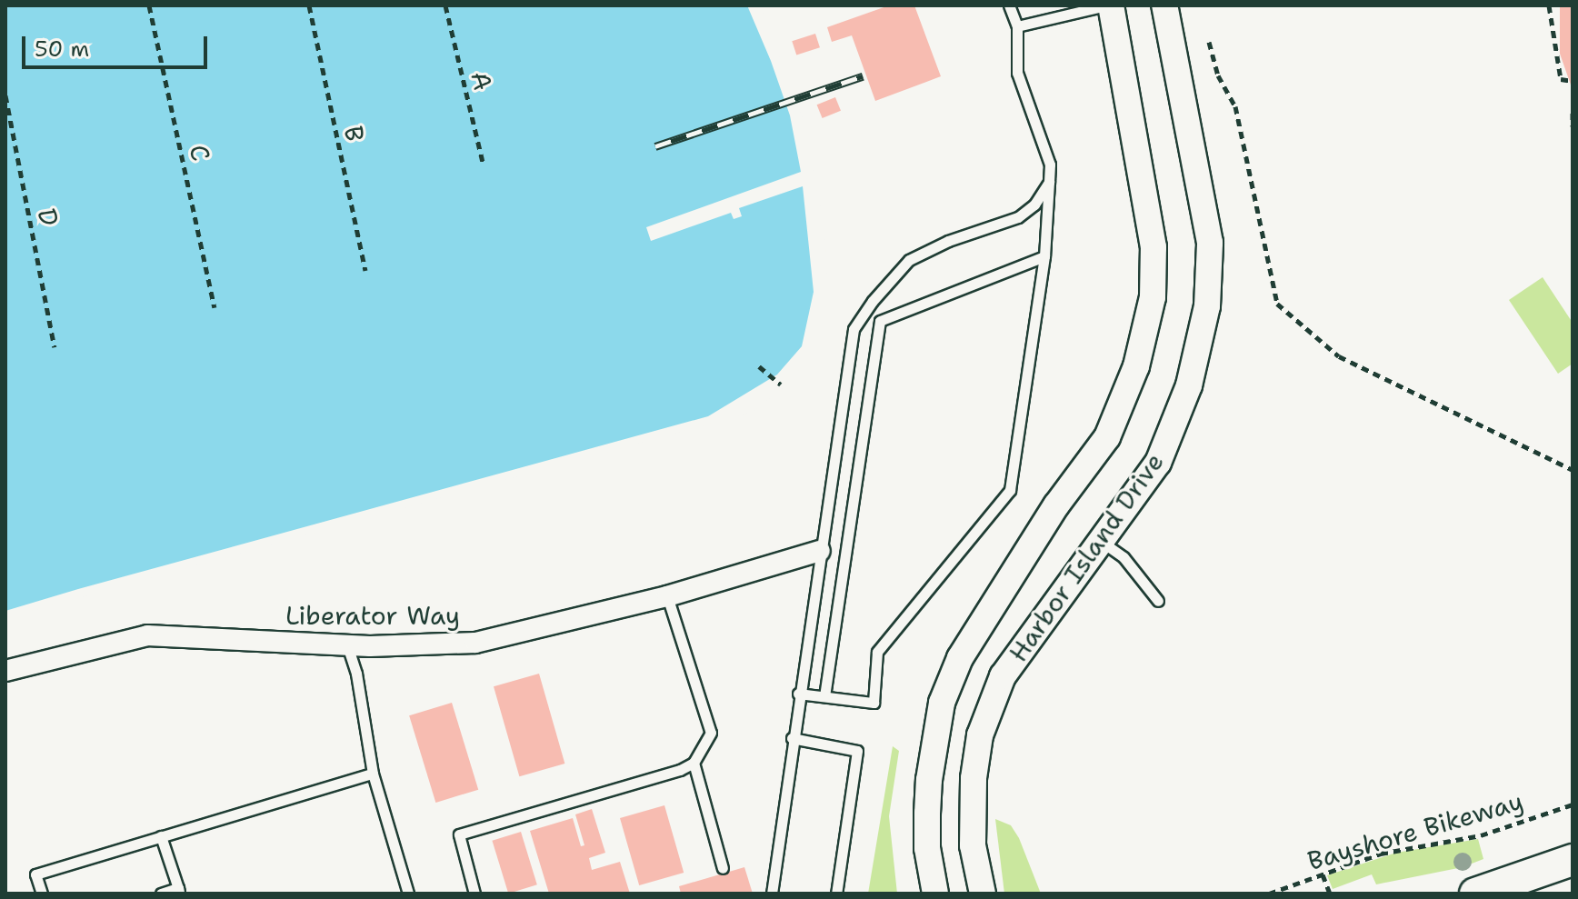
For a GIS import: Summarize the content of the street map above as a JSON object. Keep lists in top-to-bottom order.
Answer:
{
  "streets": {
    "street": ["Harbor Island Drive", "Liberator Way"],
    "path": [
      "A",
      "B",
      "C",
      "D",
      "Bayshore Bikeway"
    ]
  },
  "scale_bar": "50 m"
}
